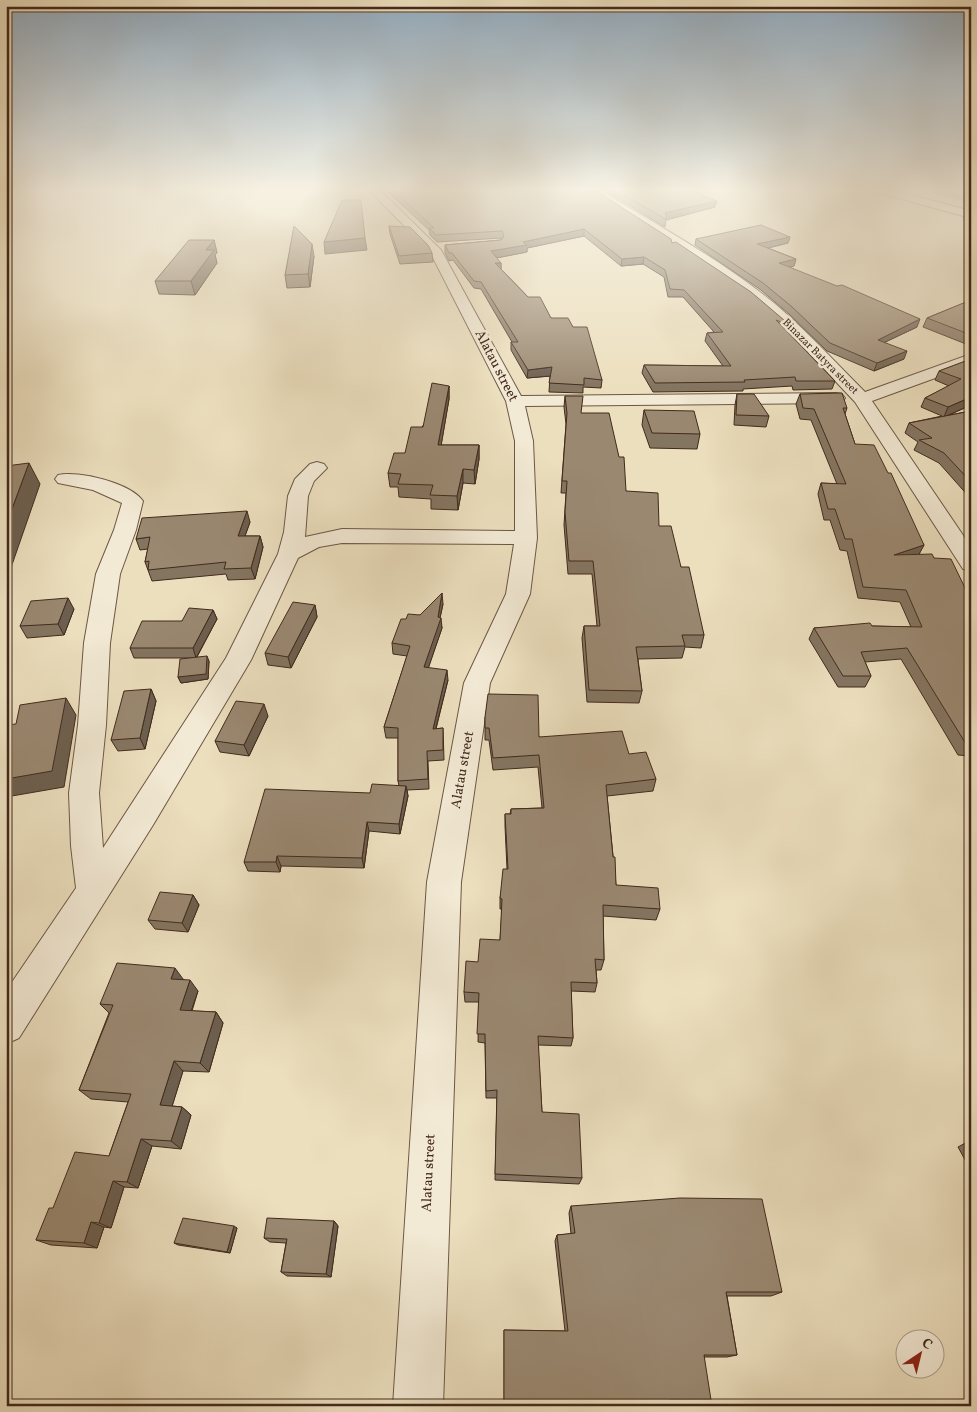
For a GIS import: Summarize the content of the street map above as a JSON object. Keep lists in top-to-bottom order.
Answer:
{
  "streets": {
    "street": ["Binazar Batyra street", "Alatau street"]
  },
  "north": "top right"
}
